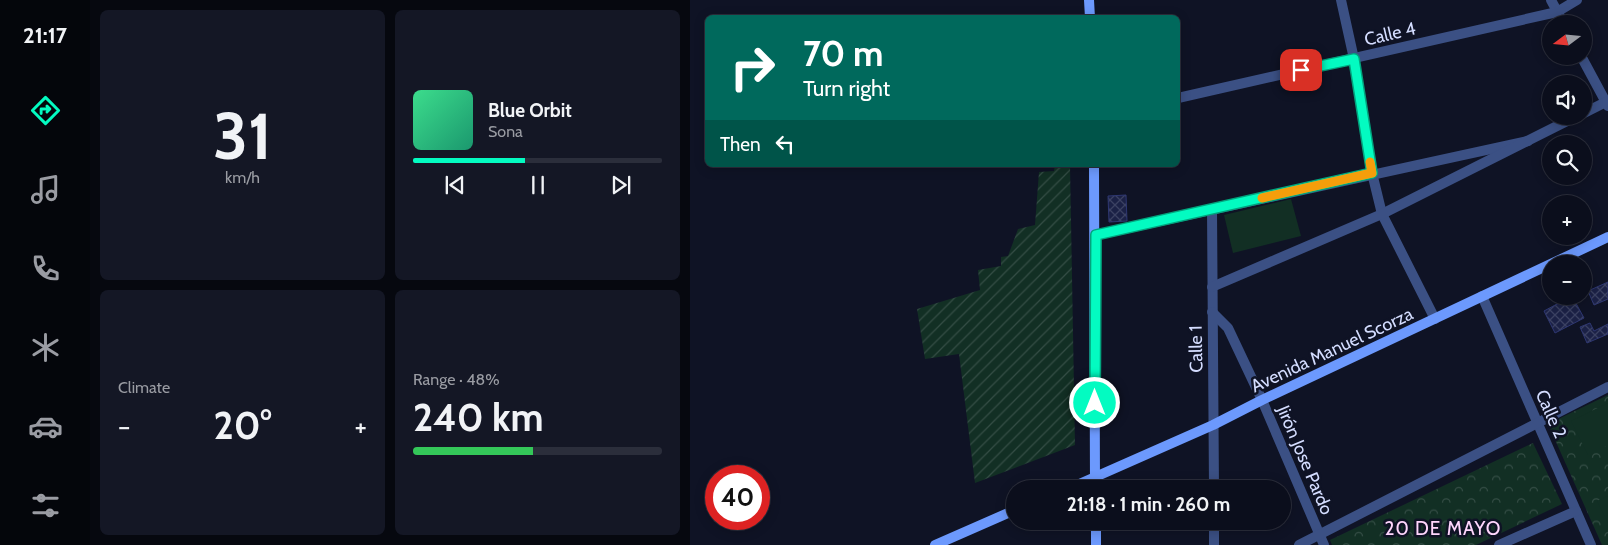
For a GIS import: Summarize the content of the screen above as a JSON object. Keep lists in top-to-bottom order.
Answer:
{
  "streets": {
    "street": [
      "Calle 4",
      "Calle 1",
      "Avenida Manuel Scorza",
      "Calle 2",
      "Jirón Jose Pardo"
    ]
  },
  "crossings": [
    ["Calle 1", "Avenida Manuel Scorza"],
    ["Calle 1", "Jirón Jose Pardo"],
    ["Avenida Manuel Scorza", "Calle 2"],
    ["Avenida Manuel Scorza", "Jirón Jose Pardo"]
  ],
  "districts": ["20 DE MAYO"],
  "north": "left",
  "page": {
    "tabs": "21:17",
    "tile": [
      ["31", "km/h"],
      "Climate",
      ["Range · 48%", "240 km"]
    ],
    "map_buttons": ["+", "−"],
    "turn": ["70 m", "Turn right"],
    "song": ["Blue Orbit", "Sona"],
    "then": "Then",
    "heat": ["−", "20°", "+"],
    "limit": "40",
    "trip": "21:18 · 1 min · 260 m"
  }
}
